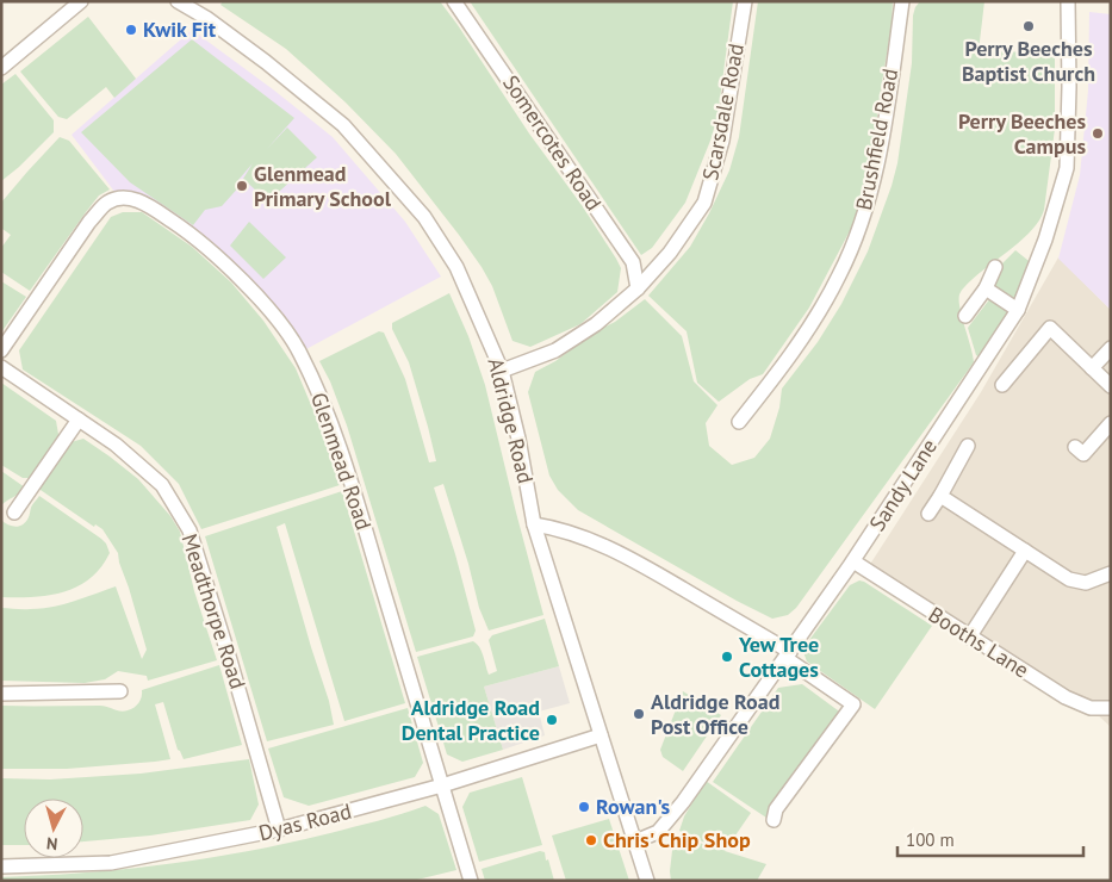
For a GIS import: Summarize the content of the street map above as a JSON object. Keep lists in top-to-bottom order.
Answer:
{
  "streets": {
    "street": [
      "Scarsdale Road",
      "Brushfield Road",
      "Somercotes Road",
      "Aldridge Road",
      "Glenmead Road",
      "Sandy Lane",
      "Meadthorpe Road",
      "Booths Lane",
      "Dyas Road"
    ]
  },
  "crossings": [
    ["Scarsdale Road", "Somercotes Road"],
    ["Scarsdale Road", "Aldridge Road"],
    ["Aldridge Road", "Sandy Lane"],
    ["Aldridge Road", "Dyas Road"],
    ["Glenmead Road", "Dyas Road"],
    ["Sandy Lane", "Booths Lane"],
    ["Meadthorpe Road", "Dyas Road"]
  ],
  "places": [
    "Perry Beeches Baptist Church",
    "Kwik Fit",
    "Perry Beeches Campus",
    "Glenmead Primary School",
    "Yew Tree Cottages",
    "Aldridge Road Post Office",
    "Aldridge Road Dental Practice",
    "Rowan's",
    "Chris' Chip Shop"
  ],
  "scale_bar": "100 m",
  "north": "bottom"
}
